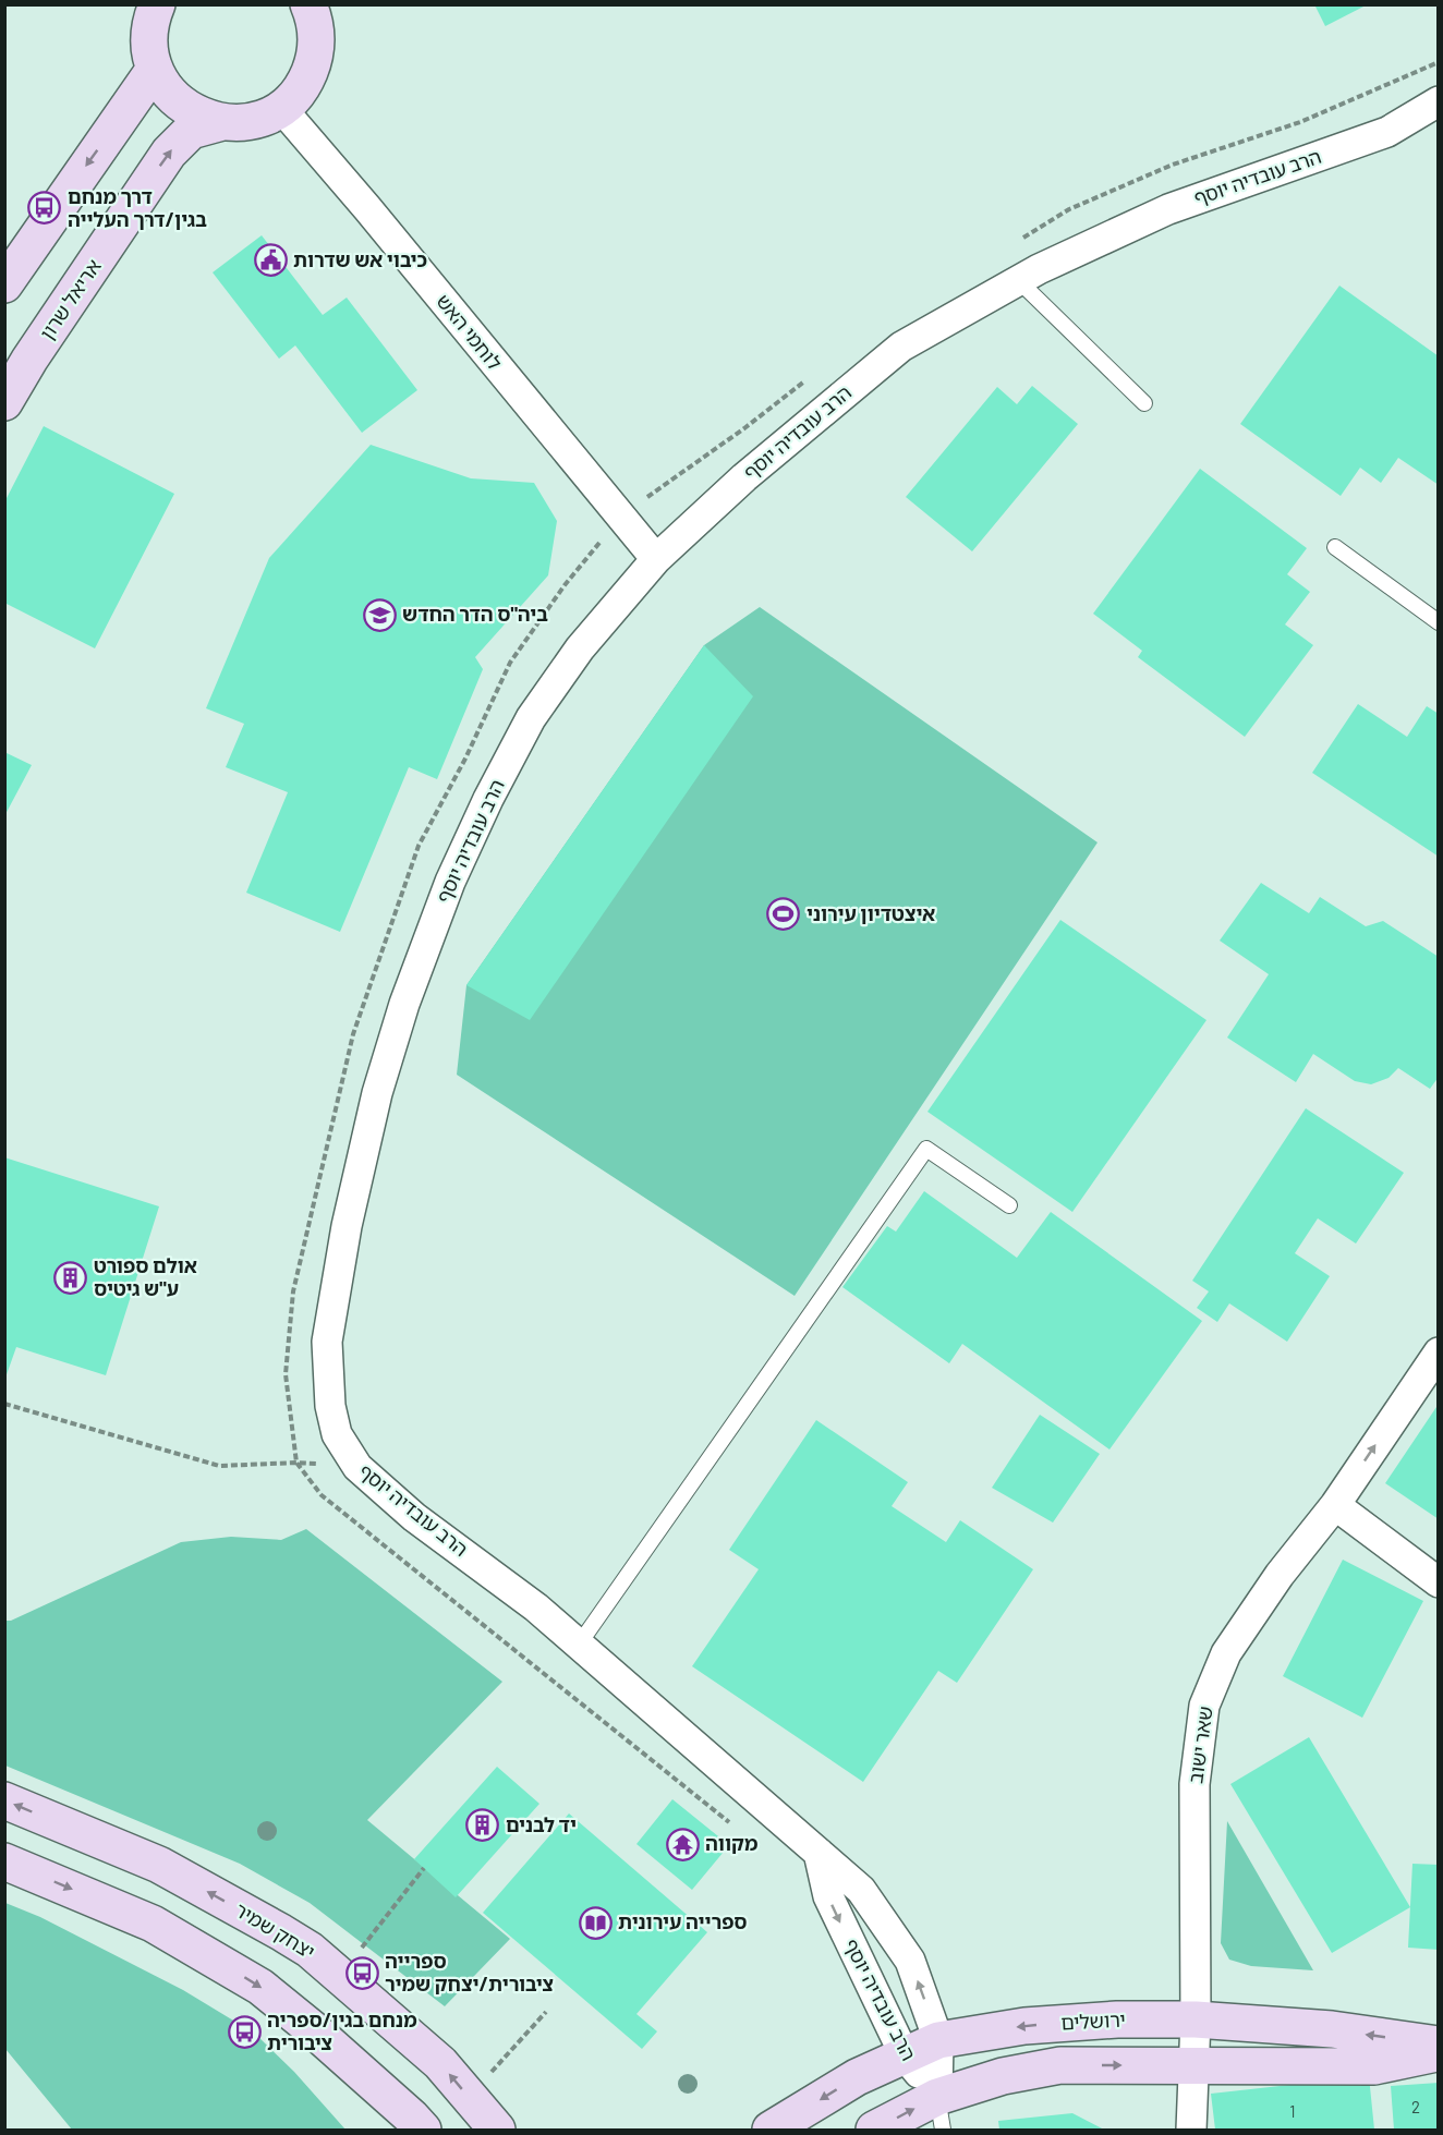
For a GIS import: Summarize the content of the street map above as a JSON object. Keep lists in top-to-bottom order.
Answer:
{
  "streets": {
    "main road": ["אריאל שרון", "יצחק שמיר", "ירושלים"],
    "street": ["הרב עובדיה יוסף", "לוחמי האש", "שאר ישוב"]
  },
  "crossings": [
    ["הרב עובדיה יוסף", "לוחמי האש"],
    ["הרב עובדיה יוסף", "ירושלים"],
    ["שאר ישוב", "ירושלים"]
  ],
  "places": {
    "bus stop": ["דרך מנחם בגין/דרך העלייה", "ספרייה ציבורית/יצחק שמיר", "מנחם בגין/ספריה ציבורית"],
    "public building": ["כיבוי אש שדרות"],
    "school or university": ["ביה\"ס הדר החדש"],
    "sports": ["איצטדיון עירוני"],
    "building": ["אולם ספורט ע\"ש גיטיס", "יד לבנים"],
    "temple": ["מקווה"],
    "library": ["ספרייה עירונית"]
  },
  "house_numbers": ["2", "1"]
}
